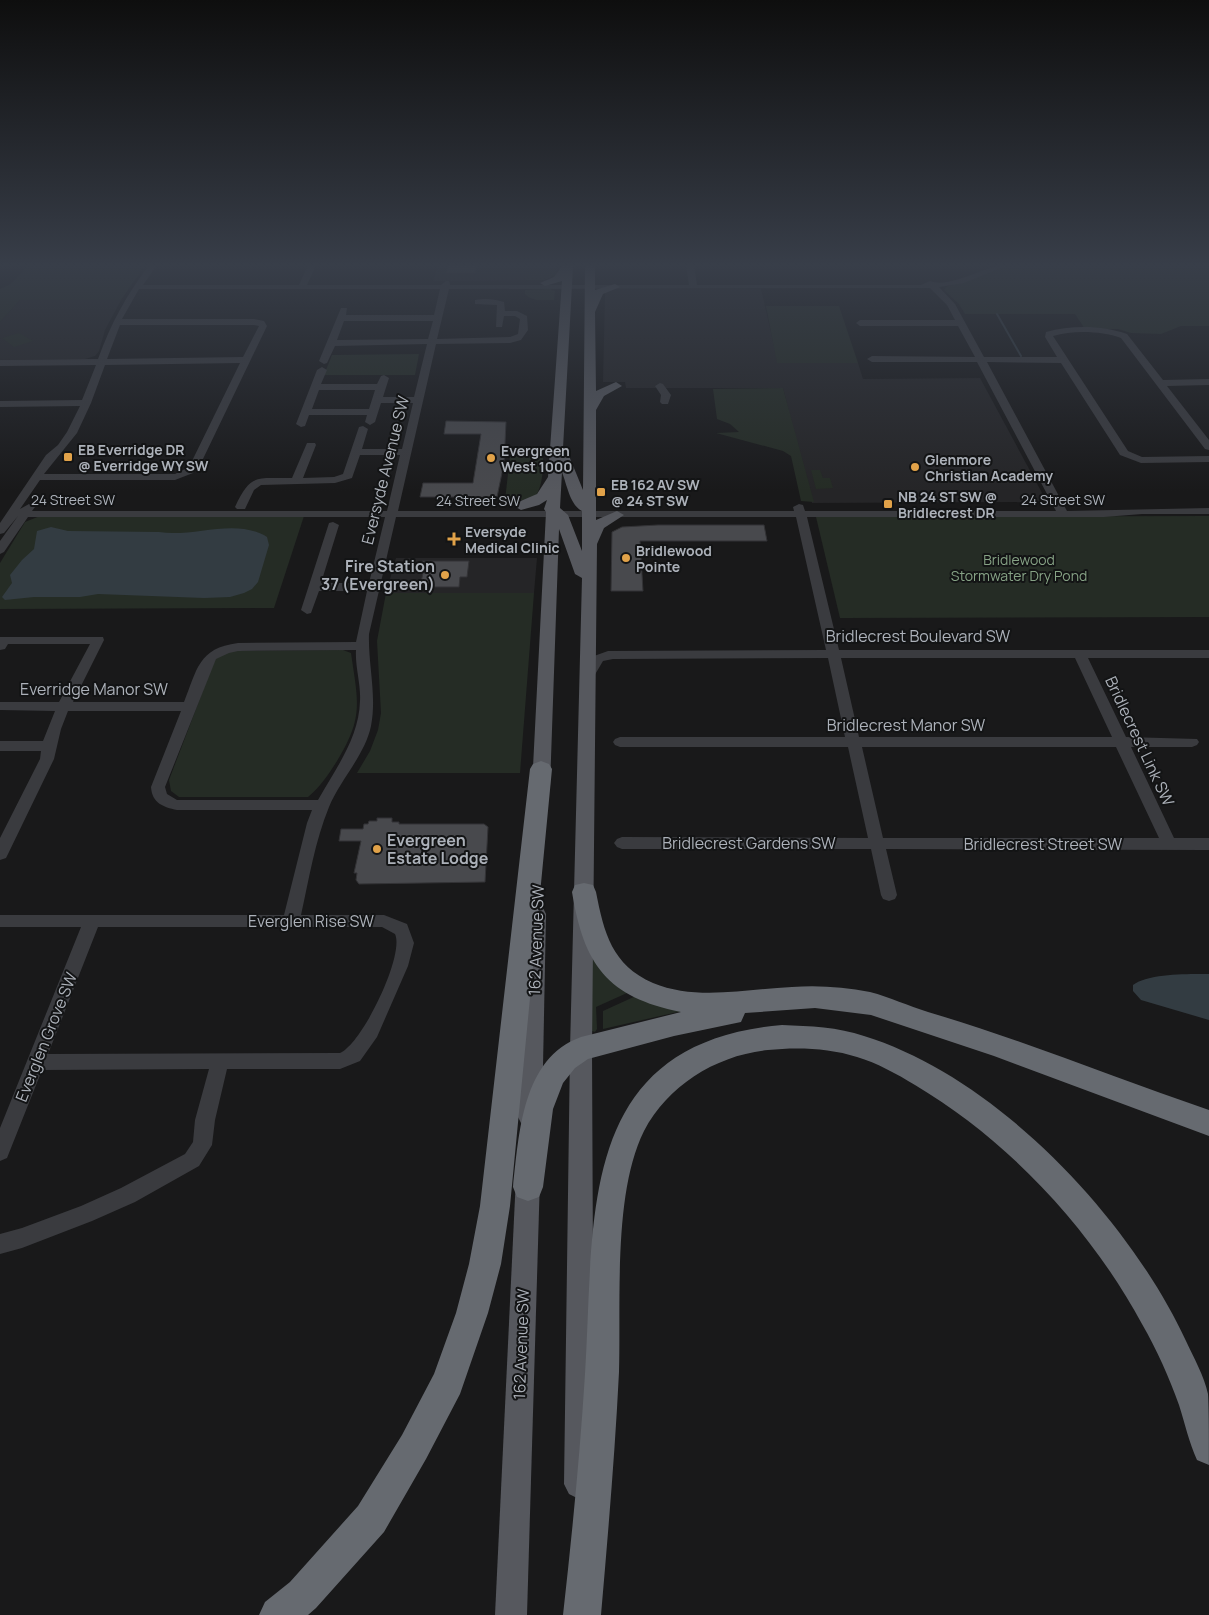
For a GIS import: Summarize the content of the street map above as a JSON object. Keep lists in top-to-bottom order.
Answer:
{
  "streets": {
    "main road": ["162 Avenue SW"],
    "street": [
      "Eversyde Avenue SW",
      "24 Street SW",
      "Bridlecrest Boulevard SW",
      "Everridge Manor SW",
      "Bridlecrest Manor SW",
      "Bridlecrest Link SW",
      "Bridlecrest Gardens SW",
      "Bridlecrest Street SW",
      "Everglen Rise SW",
      "Everglen Grove SW"
    ]
  },
  "crossings": [
    ["Eversyde Avenue SW", "24 Street SW"],
    ["Eversyde Avenue SW", "Everglen Rise SW"],
    ["24 Street SW", "162 Avenue SW"],
    ["Bridlecrest Boulevard SW", "Bridlecrest Link SW"],
    ["Bridlecrest Manor SW", "Bridlecrest Link SW"],
    ["Bridlecrest Link SW", "Bridlecrest Street SW"],
    ["Bridlecrest Gardens SW", "Bridlecrest Street SW"],
    ["Everglen Rise SW", "Everglen Grove SW"]
  ],
  "parks": ["Bridlewood Stormwater Dry Pond"],
  "places": {
    "transit": ["EB Everridge DR @ Everridge WY SW", "EB 162 AV SW @ 24 ST SW", "NB 24 ST SW @ Bridlecrest DR"],
    "other": [
      "Evergreen West 1000",
      "Glenmore Christian Academy",
      "Bridlewood Pointe",
      "Fire Station 37 (Evergreen)",
      "Evergreen Estate Lodge"
    ],
    "health": ["Eversyde Medical Clinic"]
  }
}
